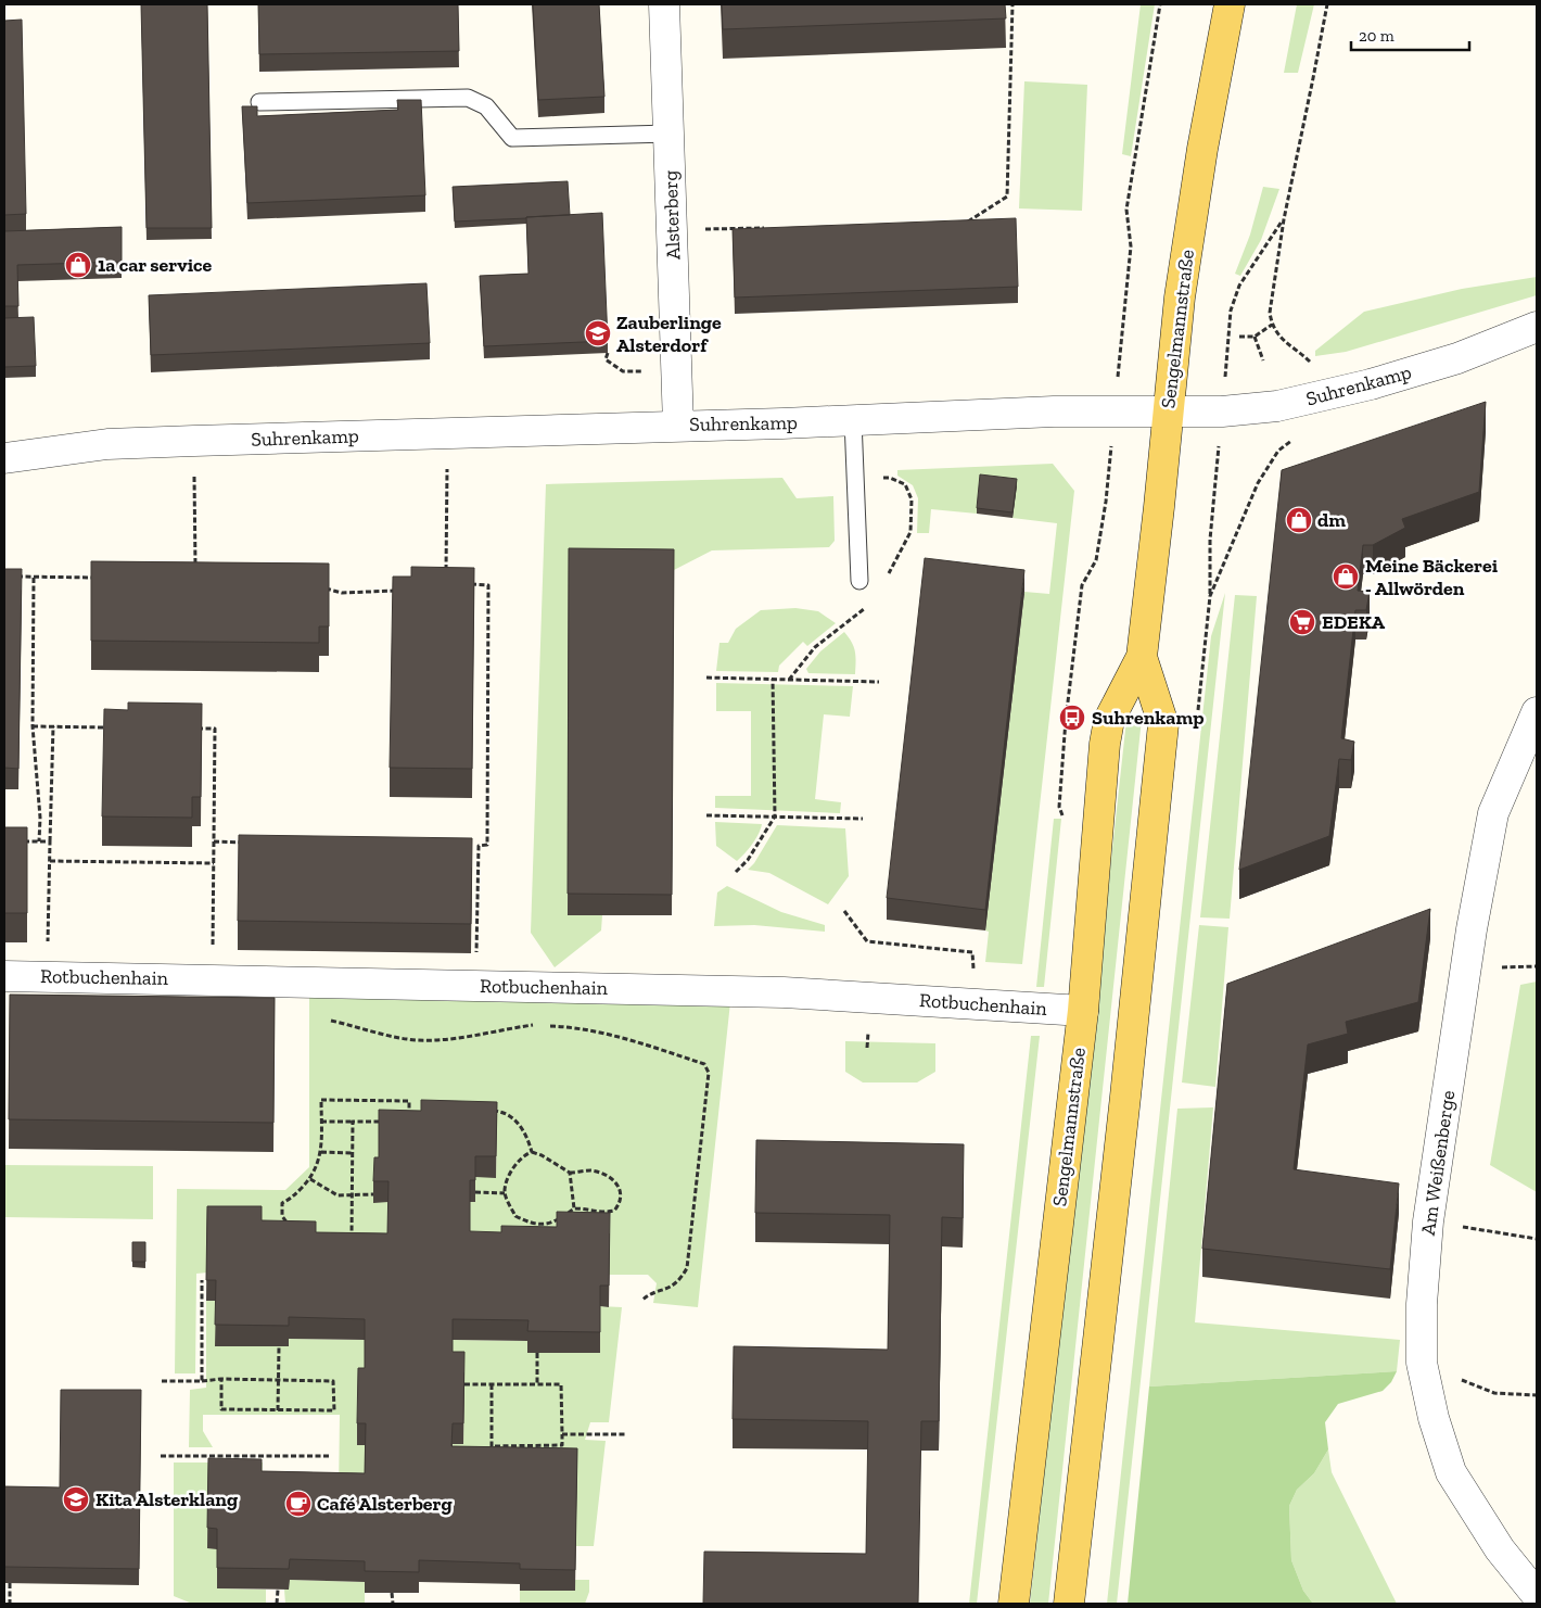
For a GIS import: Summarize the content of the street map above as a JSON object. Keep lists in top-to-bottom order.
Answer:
{
  "streets": {
    "main road": ["Sengelmannstraße"],
    "street": [
      "Alsterberg",
      "Suhrenkamp",
      "Rotbuchenhain",
      "Am Weißenberge"
    ]
  },
  "crossings": [
    ["Alsterberg", "Suhrenkamp"],
    ["Sengelmannstraße", "Suhrenkamp"],
    ["Sengelmannstraße", "Rotbuchenhain"]
  ],
  "places": {
    "shop": ["1a car service", "dm", "Meine Bäckerei - Allwörden"],
    "school or university": ["Zauberlinge Alsterdorf", "Kita Alsterklang"],
    "supermarket": ["EDEKA"],
    "bus stop": ["Suhrenkamp"],
    "cafe": ["Café Alsterberg"]
  },
  "scale_bar": "20 m"
}
